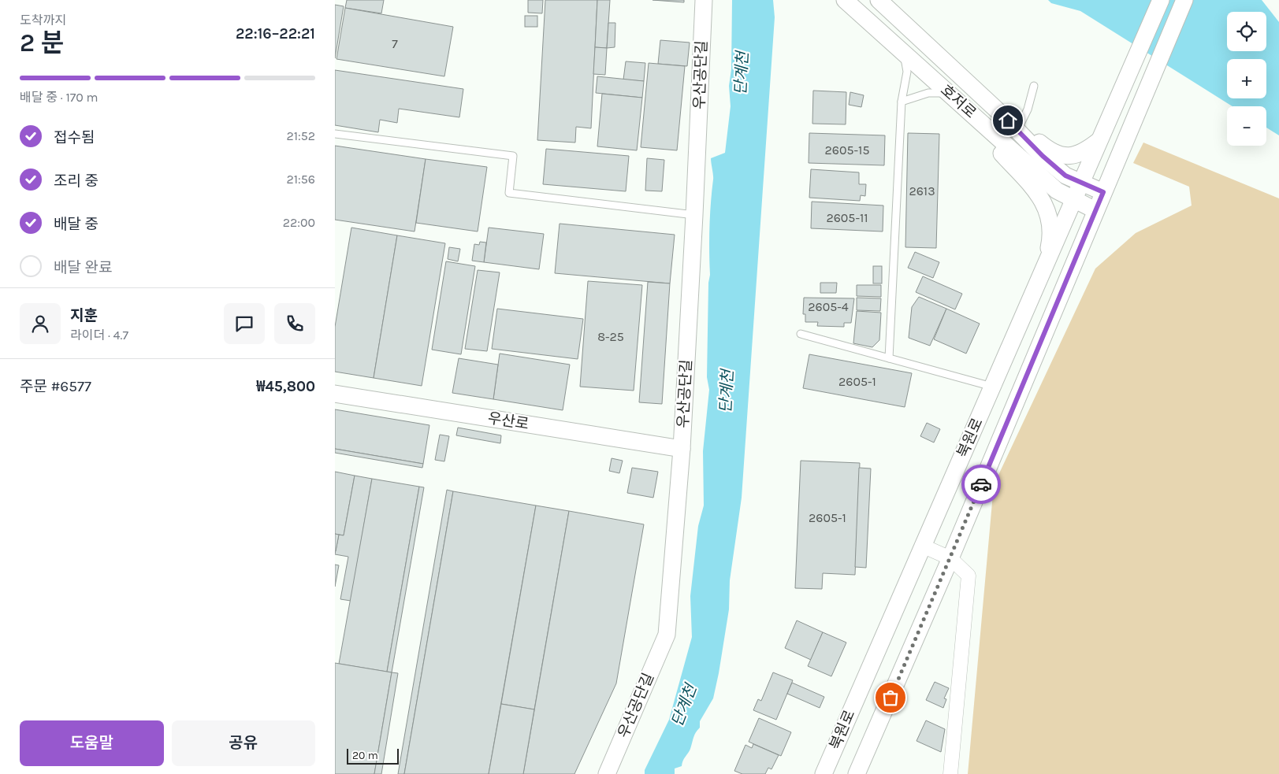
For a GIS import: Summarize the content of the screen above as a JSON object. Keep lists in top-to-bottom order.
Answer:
{
  "streets": {
    "street": [
      "우산공단길",
      "호저로",
      "우산로",
      "북원로"
    ]
  },
  "crossings": [
    ["우산공단길", "우산로"],
    ["호저로", "북원로"]
  ],
  "water": ["단계천"],
  "house_numbers": [
    "7",
    "2605-15",
    "2613",
    "2605-11",
    "2605-4",
    "8-25",
    "2605-1",
    "2605-1"
  ],
  "scale_bar": "20 m",
  "page": {
    "heading": ["2 분", "도착까지", "22:16–22:21"],
    "panel": [
      "지훈",
      "라이더 · 4.7",
      "주문 #6577",
      "₩45,800"
    ],
    "map_buttons": ["+", "−"],
    "bar": "배달 중 · 170 m",
    "list": [
      ["접수됨", "21:52"],
      ["조리 중", "21:56"],
      ["배달 중", "22:00"],
      "배달 완료"
    ],
    "buttons": ["도움말", "공유"],
    "scale": "20 m"
  }
}
